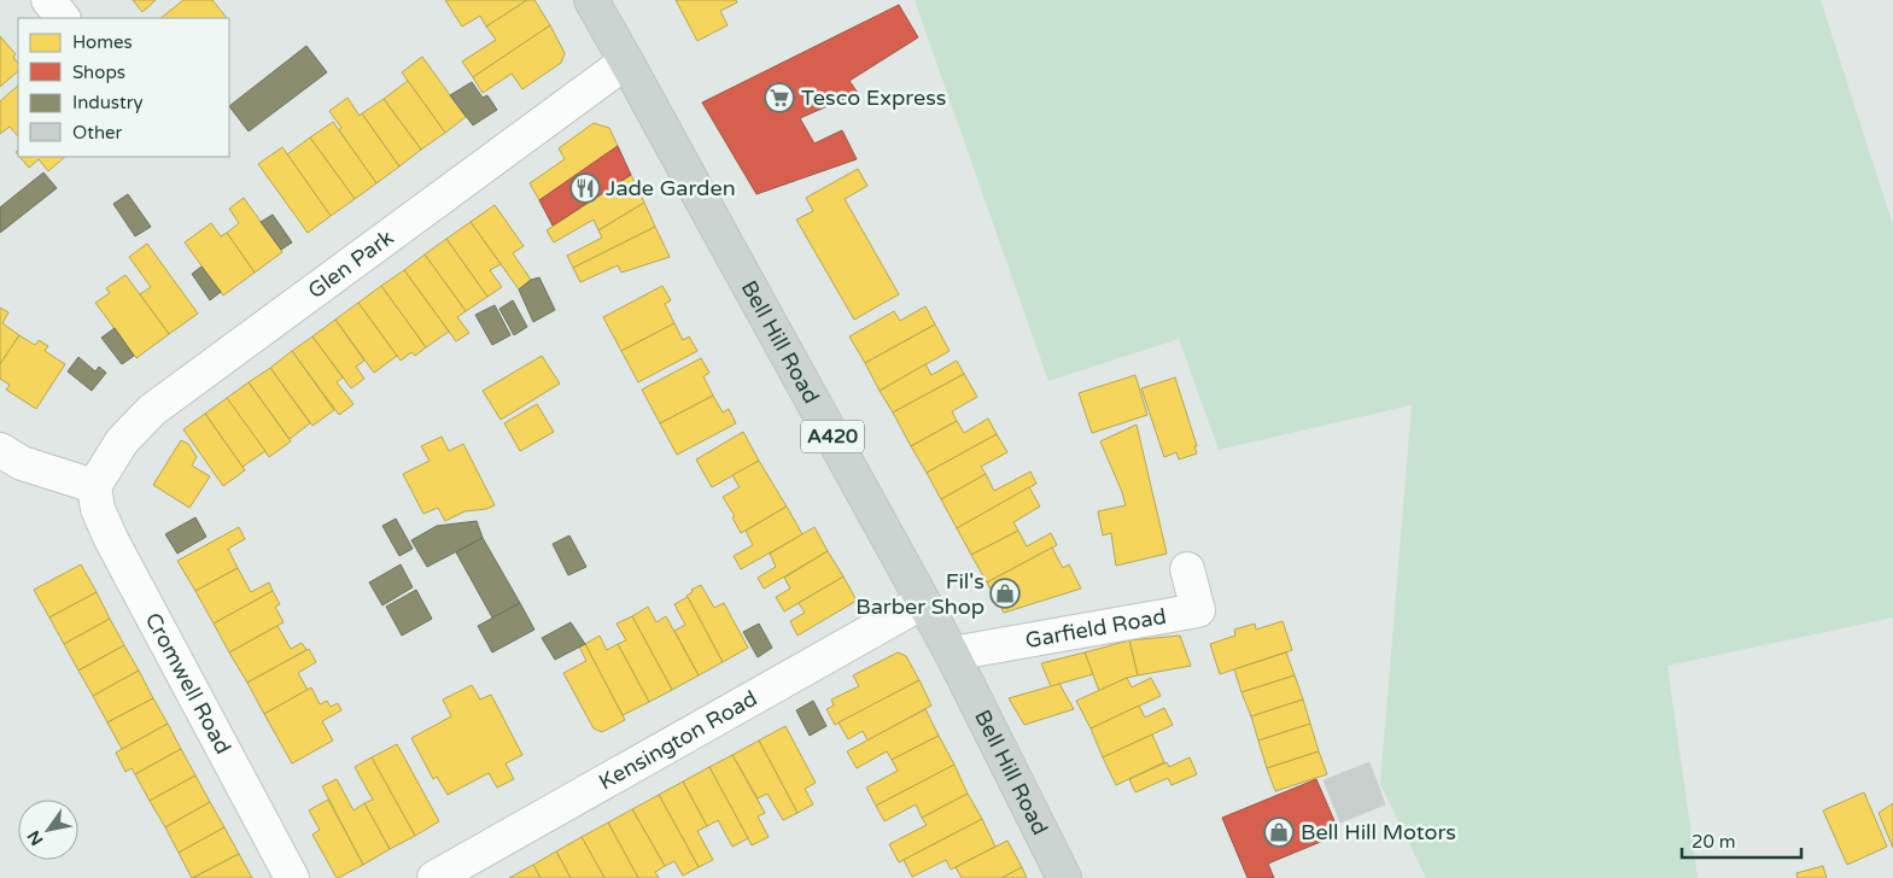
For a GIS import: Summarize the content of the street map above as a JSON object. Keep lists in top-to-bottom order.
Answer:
{
  "streets": {
    "main road": ["Bell Hill Road", "A420"],
    "street": [
      "Glen Park",
      "Garfield Road",
      "Cromwell Road",
      "Kensington Road"
    ]
  },
  "crossings": [
    ["Glen Park", "Bell Hill Road"],
    ["Glen Park", "Cromwell Road"],
    ["Bell Hill Road", "Garfield Road"],
    ["Bell Hill Road", "Kensington Road"]
  ],
  "places": {
    "supermarket": ["Tesco Express"],
    "restaurant": ["Jade Garden"],
    "shop": ["Fil's Barber Shop", "Bell Hill Motors"]
  },
  "legend": [
    "Homes",
    "Shops",
    "Industry",
    "Other"
  ],
  "scale_bar": "20 m",
  "north": "bottom left"
}
